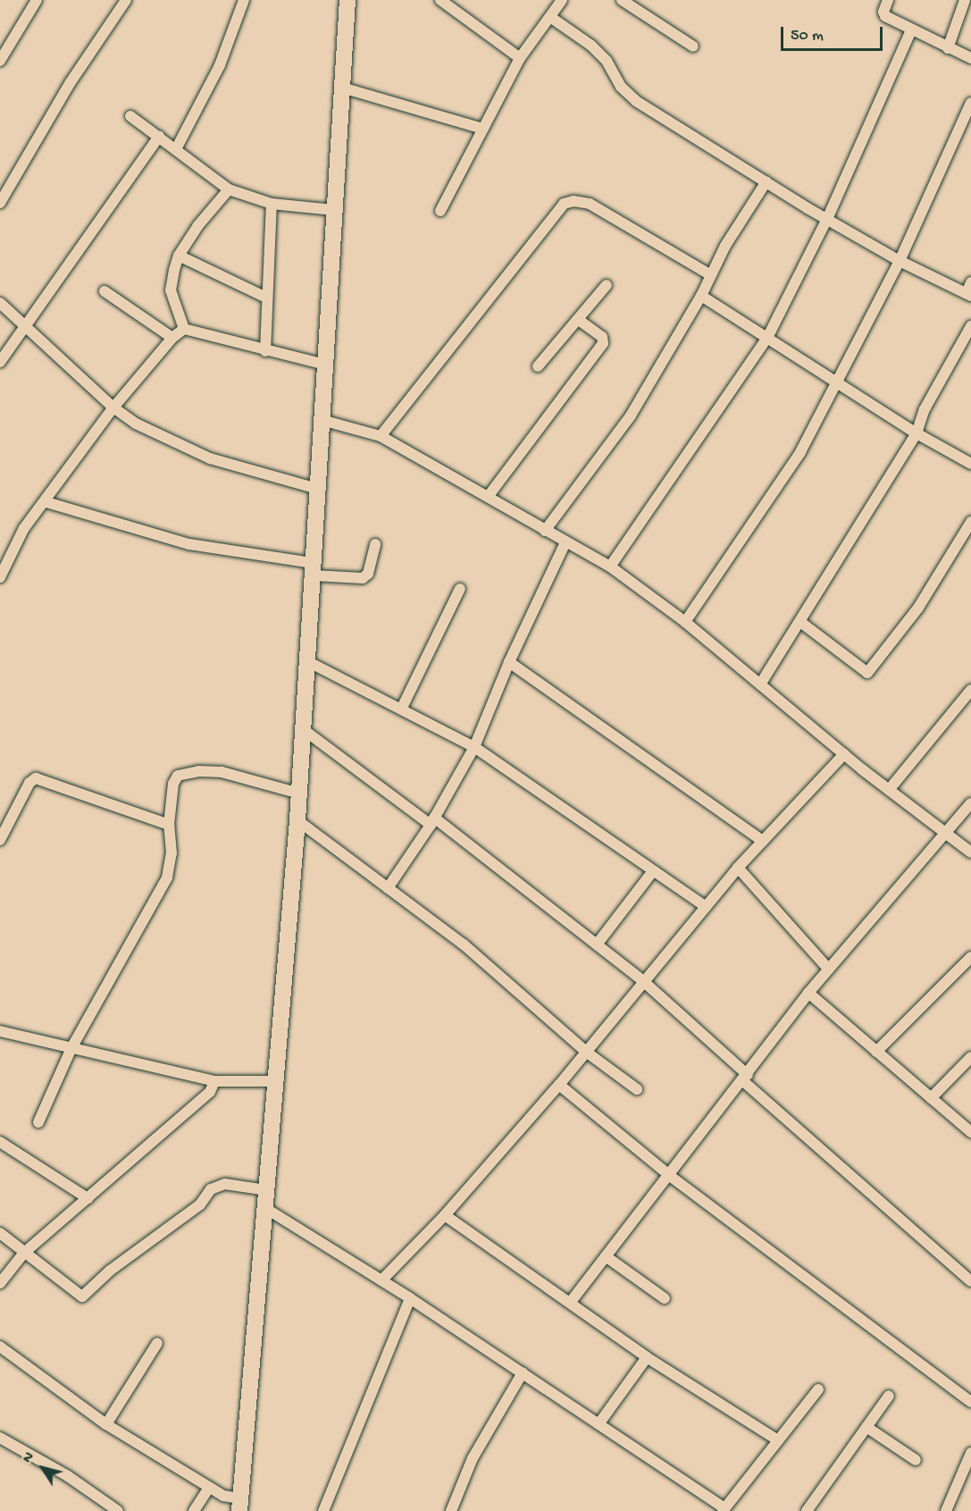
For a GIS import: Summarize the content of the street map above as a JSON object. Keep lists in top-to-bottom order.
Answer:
{
  "scale_bar": "50 m",
  "north": "top left"
}
